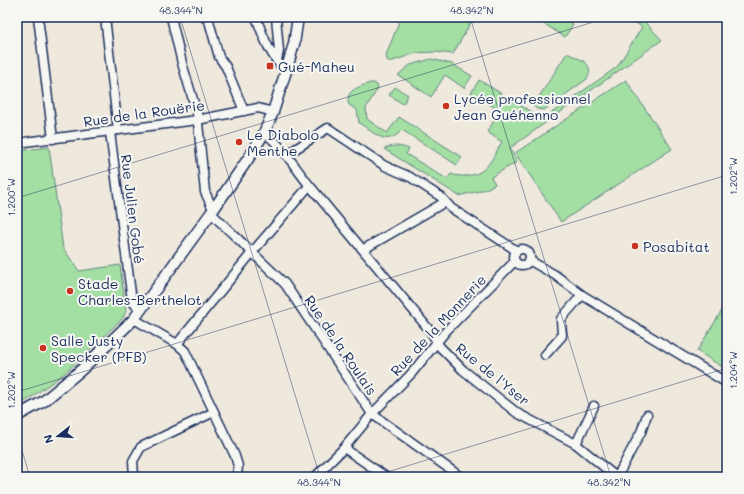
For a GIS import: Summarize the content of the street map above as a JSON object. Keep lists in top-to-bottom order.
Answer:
{
  "streets": {
    "street": [
      "Rue de la Rouërie",
      "Rue Julien Gobé",
      "Rue de la Monnerie",
      "Rue de la Roulais",
      "Rue de l'Yser"
    ]
  },
  "crossings": [
    ["Rue de la Rouërie", "Rue Julien Gobé"],
    ["Rue de la Rouërie", "Rue de la Roulais"],
    ["Rue de la Monnerie", "Rue de la Roulais"],
    ["Rue de la Monnerie", "Rue de l'Yser"]
  ],
  "places": {
    "transit": ["Gué-Maheu"],
    "other": [
      "Lycée professionnel Jean Guéhenno",
      "Le Diabolo Menthe",
      "Posabitat",
      "Stade Charles-Berthelot",
      "Salle Justy Specker (PFB)"
    ]
  },
  "north": "left",
  "coordinates": [
    "48.344°N",
    "48.342°N",
    "1.202°W",
    "1.200°W",
    "1.204°W"
  ]
}
